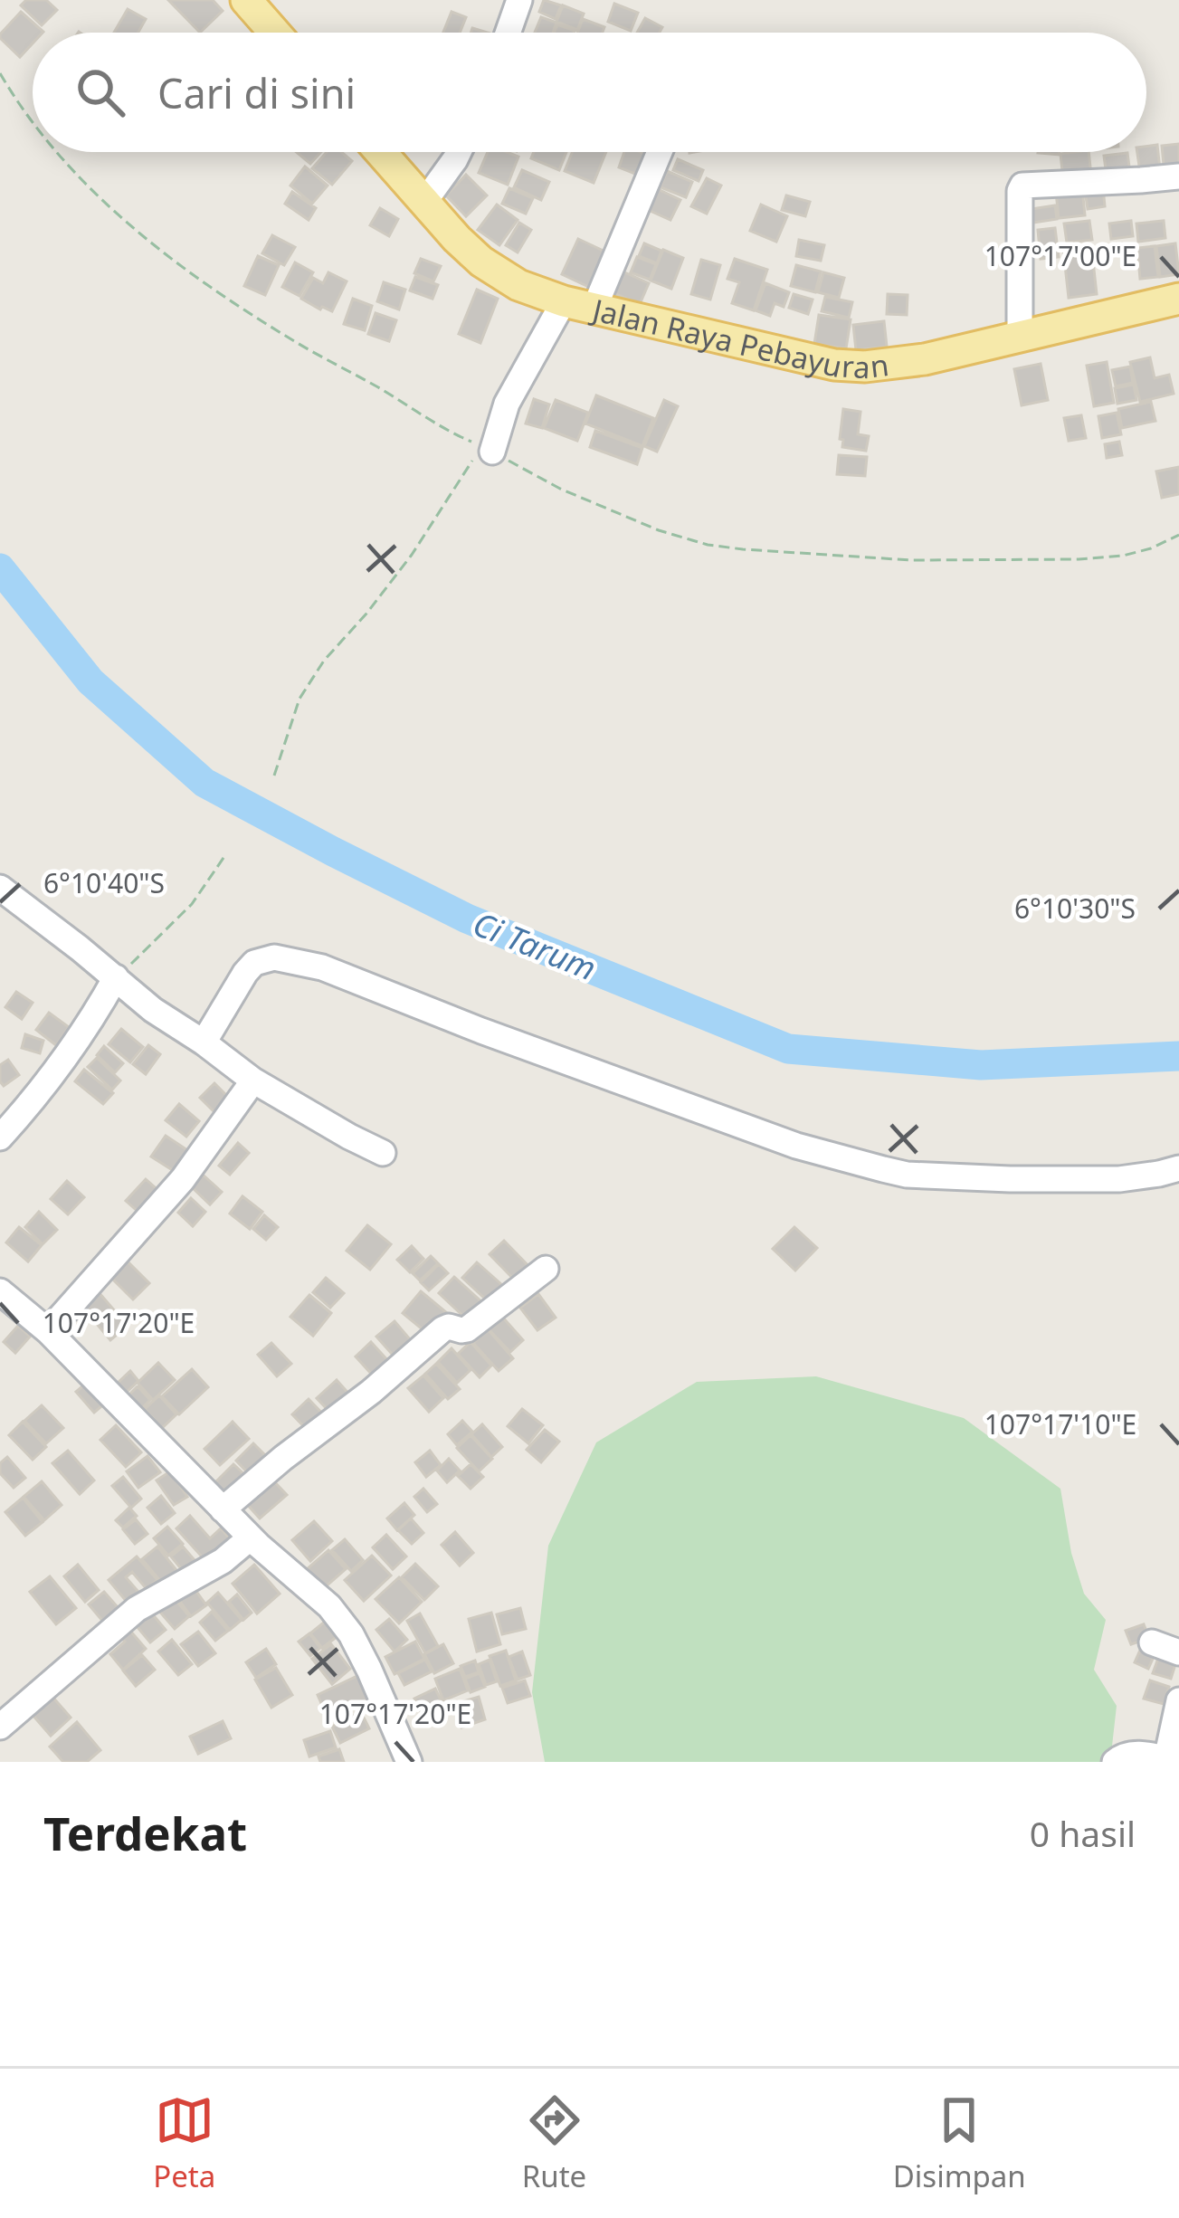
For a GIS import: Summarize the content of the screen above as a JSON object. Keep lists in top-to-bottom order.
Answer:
{
  "streets": {
    "main road": ["Jalan Raya Pebayuran"]
  },
  "water": ["Ci Tarum"],
  "page": {
    "search": "Cari di sini",
    "heading": ["Terdekat", "0 hasil"],
    "nav": ["Peta", "Rute", "Disimpan"]
  },
  "coordinates": [
    "107°17'00\"E",
    "6°10'40\"S",
    "6°10'30\"S",
    "107°17'20\"E",
    "107°17'10\"E"
  ]
}
